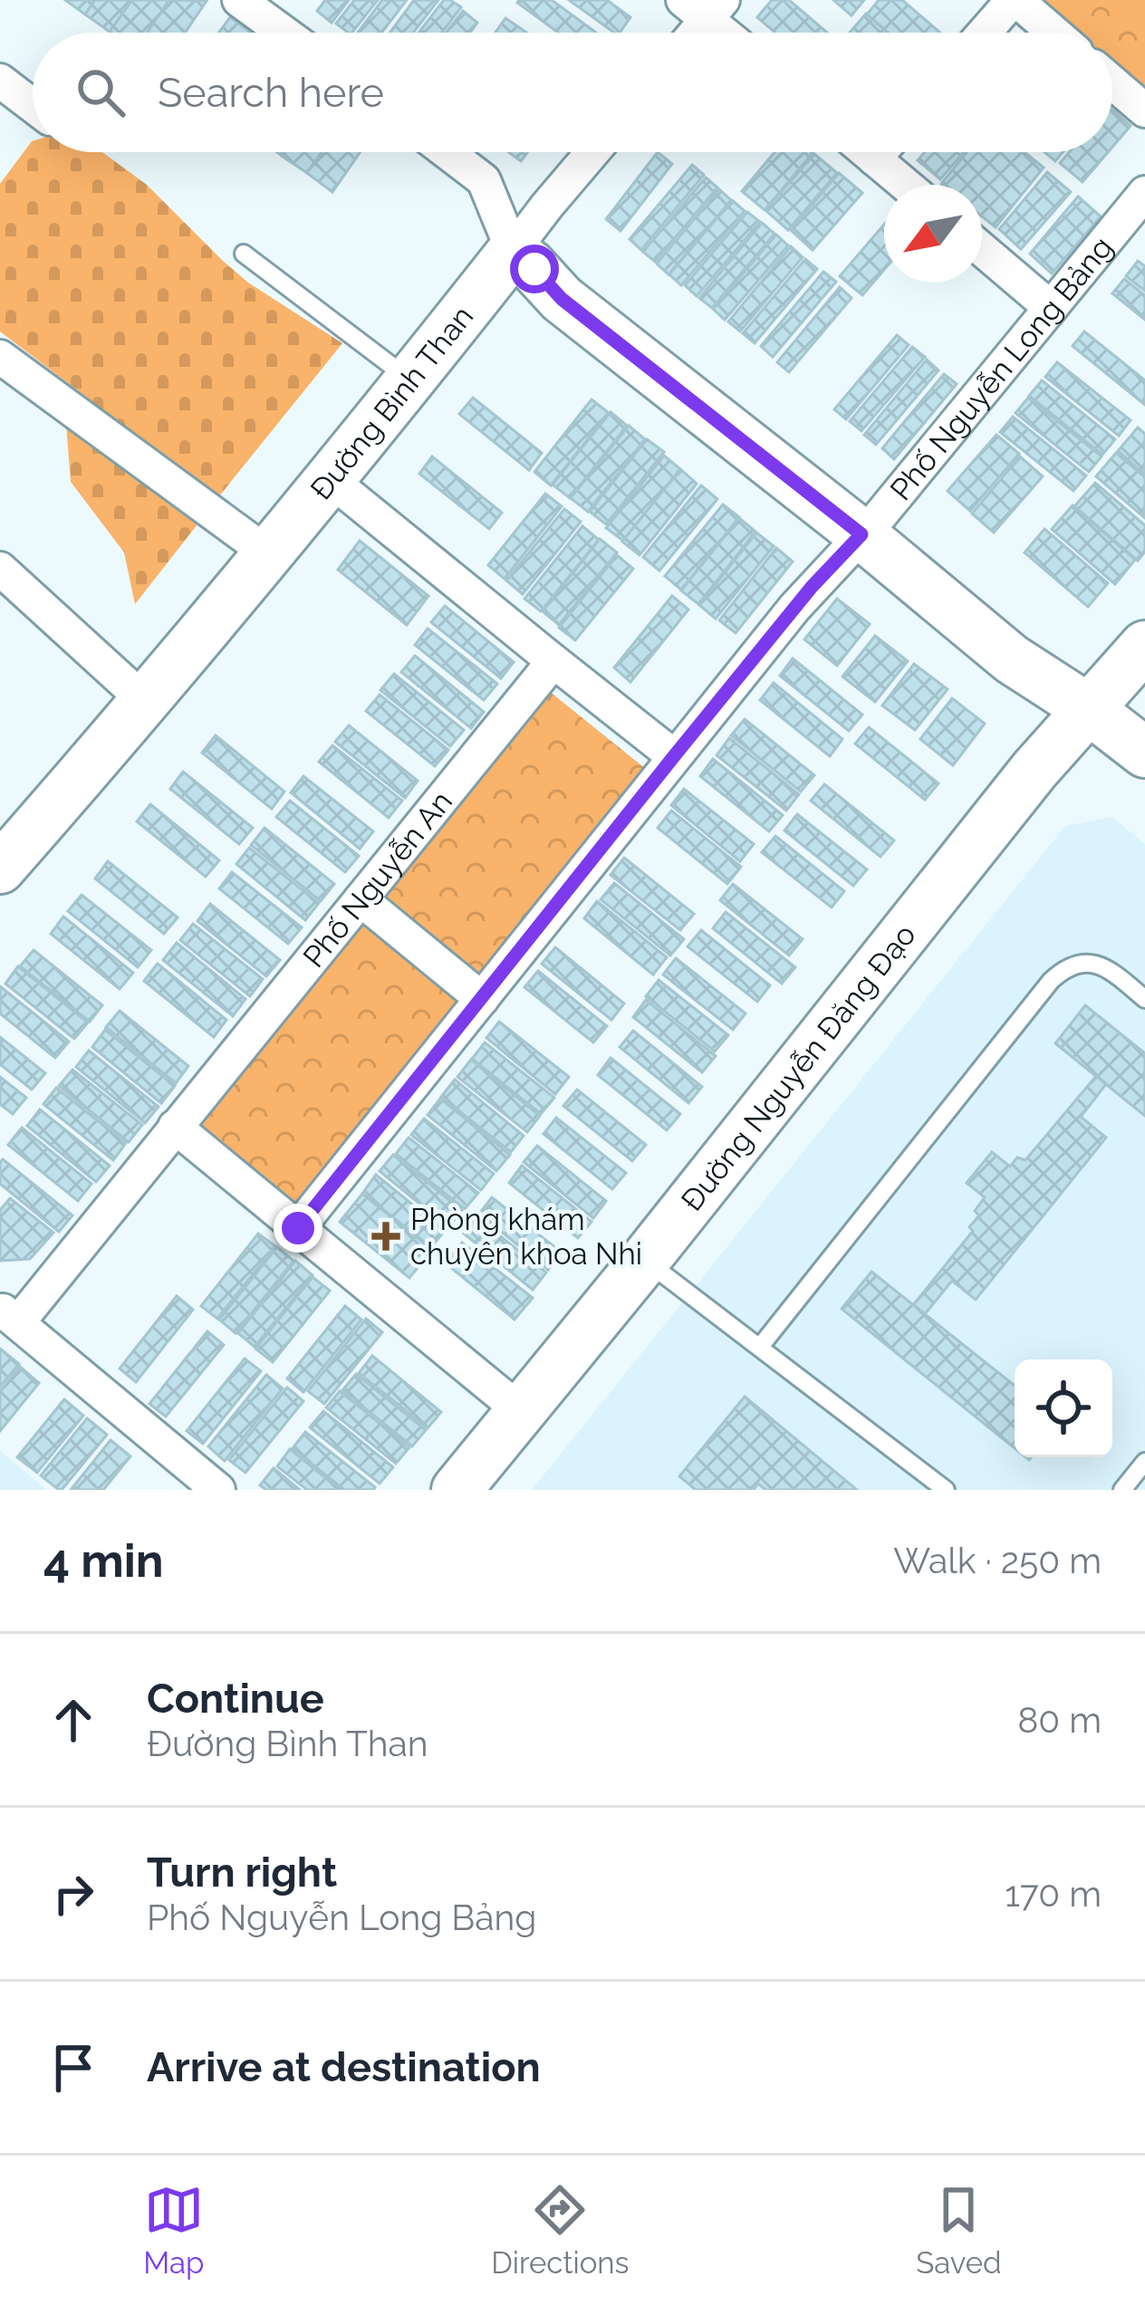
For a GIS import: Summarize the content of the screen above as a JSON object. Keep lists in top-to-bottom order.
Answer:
{
  "streets": {
    "street": [
      "Phố Nguyễn Long Bảng",
      "Đường Bình Than",
      "Phố Nguyễn An",
      "Đường Nguyễn Đăng Đạo"
    ]
  },
  "places": {
    "health": ["Phòng khám chuyên khoa Nhi"]
  },
  "north": "bottom left",
  "page": {
    "search": "Search here",
    "heading": ["4 min", "Walk · 250 m"],
    "list": [
      ["Continue", "Đường Bình Than", "80 m"],
      ["Turn right", "Phố Nguyễn Long Bảng", "170 m"],
      "Arrive at destination"
    ],
    "nav": ["Map", "Directions", "Saved"]
  }
}
